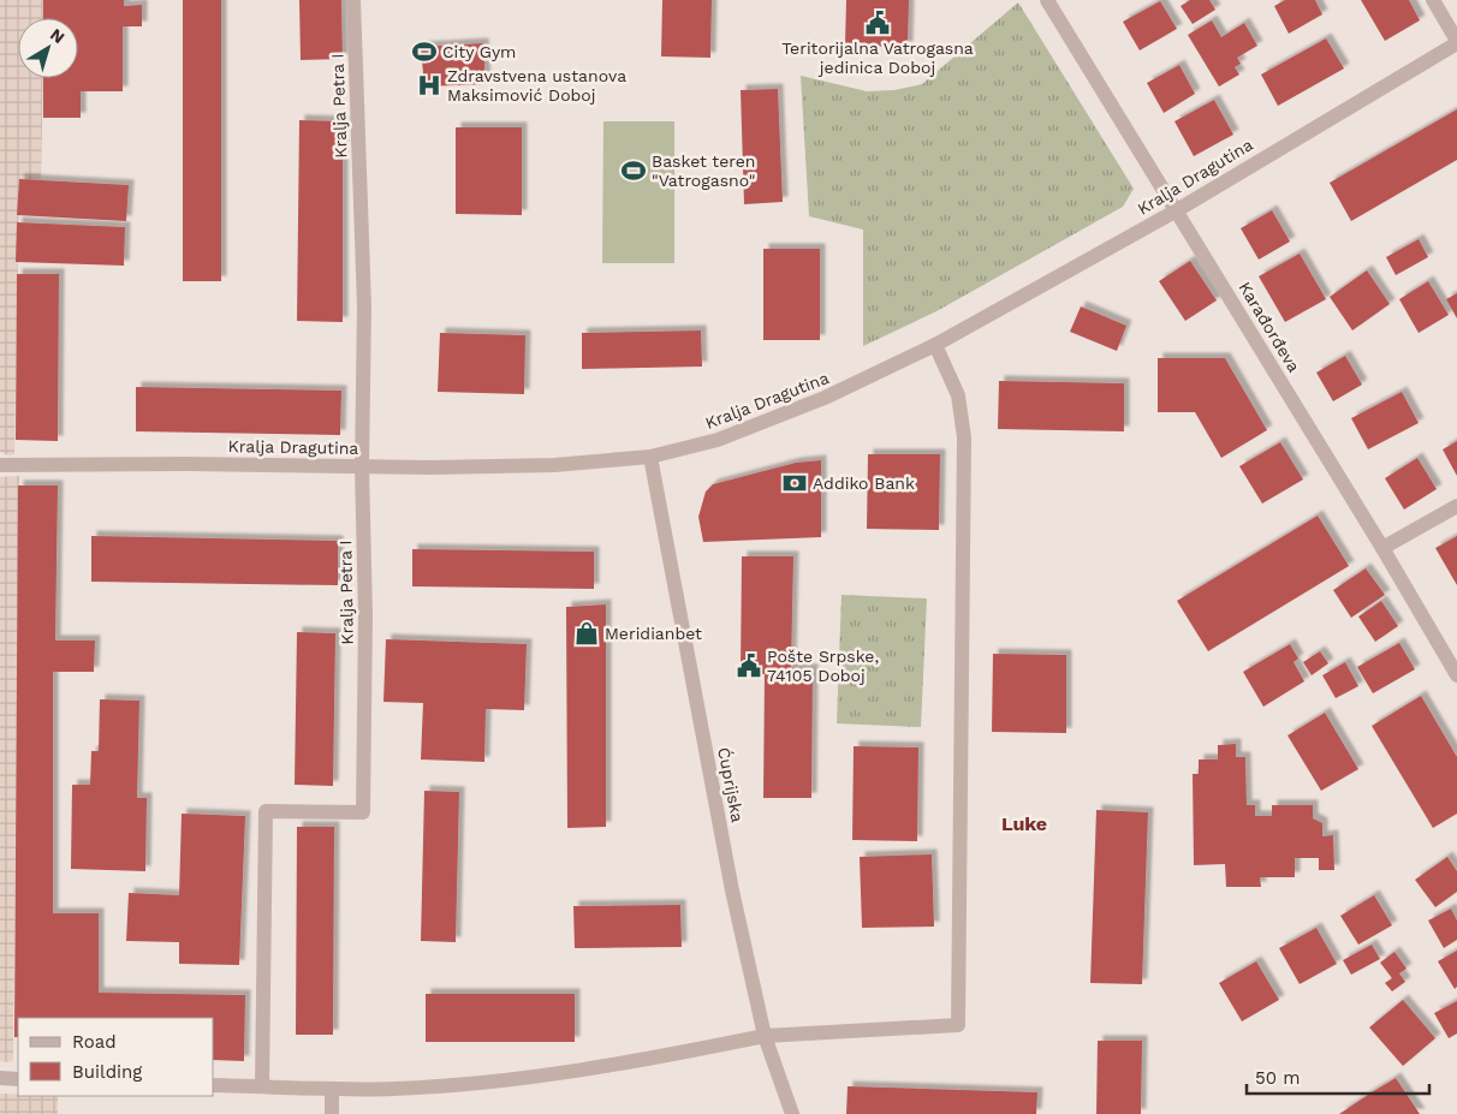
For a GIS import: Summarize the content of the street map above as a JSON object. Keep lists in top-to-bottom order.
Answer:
{
  "streets": {
    "street": [
      "Kralja Petra I",
      "Kralja Dragutina",
      "Karađorđeva",
      "Ćuprijska"
    ]
  },
  "crossings": [
    ["Kralja Petra I", "Kralja Dragutina"],
    ["Kralja Dragutina", "Karađorđeva"],
    ["Kralja Dragutina", "Ćuprijska"]
  ],
  "districts": ["Luke"],
  "places": {
    "public building": ["Teritorijalna Vatrogasna jedinica Doboj", "Pošte Srpske, 74105 Doboj"],
    "sports": ["City Gym", "Basket teren \"Vatrogasno\""],
    "hospital": ["Zdravstvena ustanova Maksimović Doboj"],
    "bank": ["Addiko Bank"],
    "shop": ["Meridianbet"]
  },
  "legend": ["Road", "Building"],
  "scale_bar": "50 m",
  "north": "top right"
}
